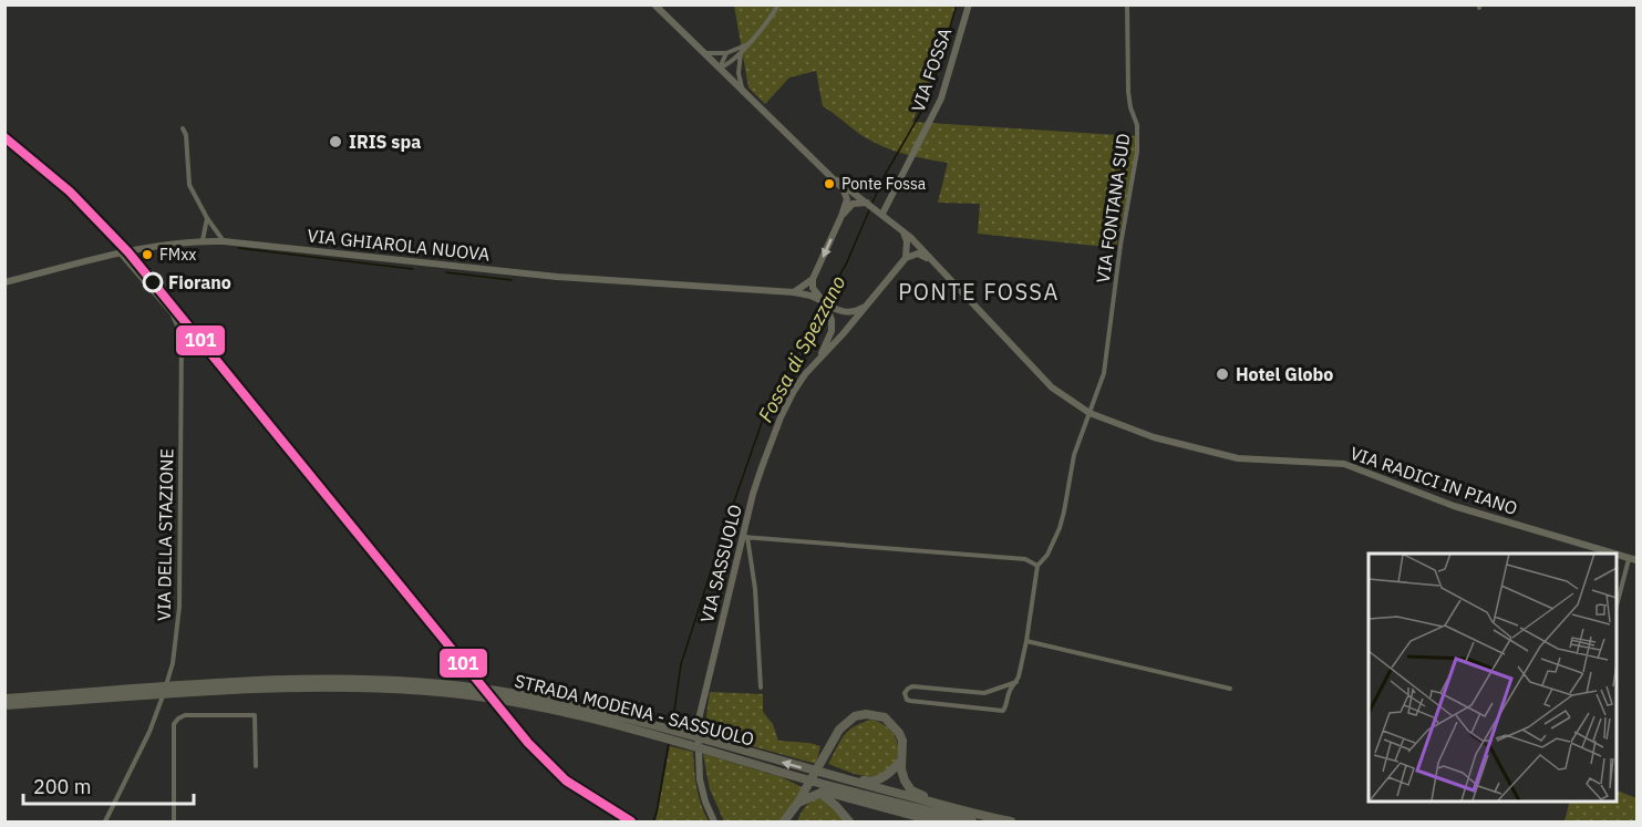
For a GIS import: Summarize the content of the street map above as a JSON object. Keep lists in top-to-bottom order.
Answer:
{
  "streets": {
    "highway": ["STRADA MODENA - SASSUOLO"],
    "street": [
      "VIA FOSSA",
      "VIA FONTANA SUD",
      "VIA GHIAROLA NUOVA",
      "VIA RADICI IN PIANO",
      "VIA DELLA STAZIONE",
      "VIA SASSUOLO"
    ]
  },
  "crossings": [
    ["VIA FOSSA", "VIA GHIAROLA NUOVA"],
    ["VIA FOSSA", "VIA RADICI IN PIANO"],
    ["VIA FOSSA", "VIA SASSUOLO"],
    ["VIA FONTANA SUD", "VIA RADICI IN PIANO"],
    ["VIA GHIAROLA NUOVA", "VIA RADICI IN PIANO"],
    ["VIA GHIAROLA NUOVA", "VIA DELLA STAZIONE"],
    ["VIA GHIAROLA NUOVA", "VIA SASSUOLO"],
    ["VIA RADICI IN PIANO", "VIA SASSUOLO"]
  ],
  "districts": ["PONTE FOSSA"],
  "water": ["Fossa di Spezzano"],
  "places": [
    "IRIS spa",
    "Ponte Fossa",
    "FMxx",
    "Fiorano",
    "Hotel Globo"
  ],
  "lines": ["transit line 101"],
  "scale_bar": "200 m"
}
